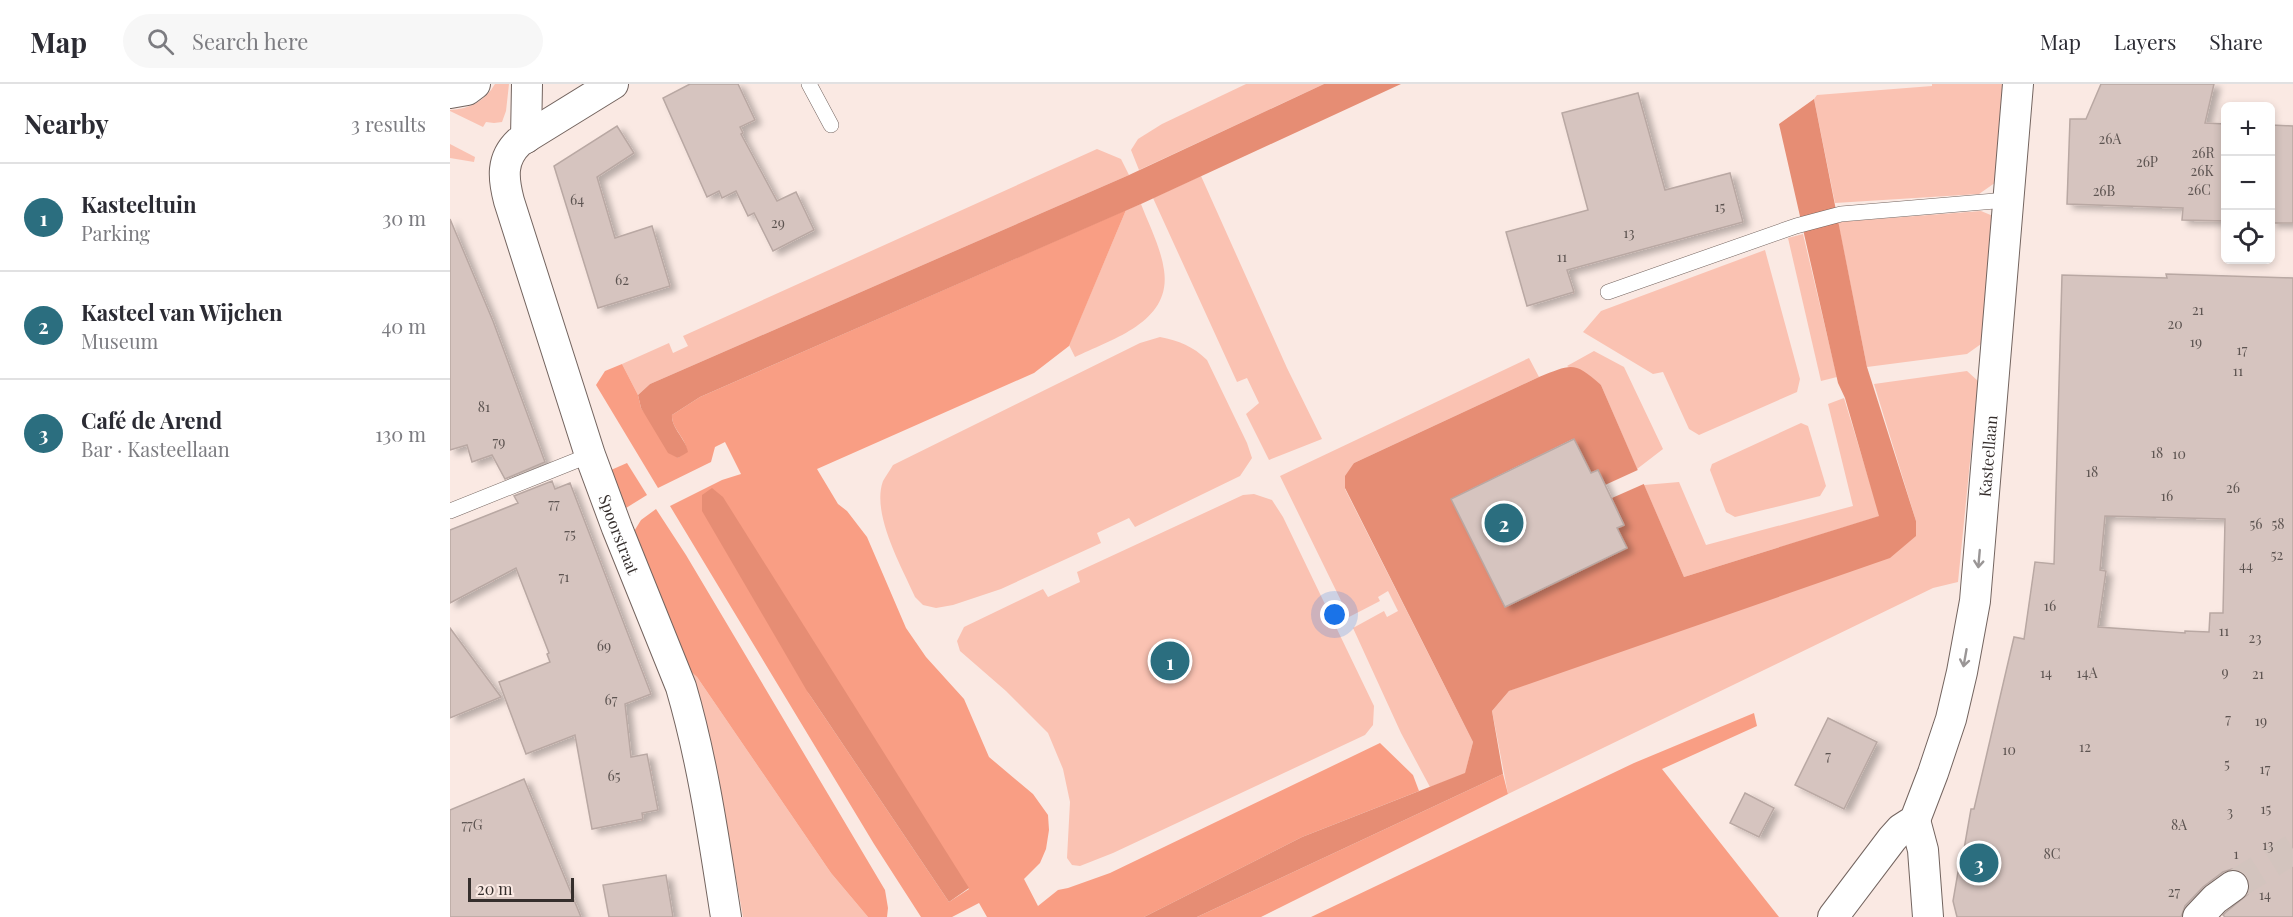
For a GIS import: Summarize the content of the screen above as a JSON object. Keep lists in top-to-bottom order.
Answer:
{
  "streets": {
    "street": ["Kasteellaan", "Spoorstraat"]
  },
  "one_way": ["Kasteellaan"],
  "house_numbers": [
    "26A",
    "26R",
    "26P",
    "26K",
    "26C",
    "26B",
    "64",
    "15",
    "29",
    "13",
    "11",
    "62",
    "21",
    "20",
    "19",
    "17",
    "11",
    "81",
    "79",
    "18",
    "10",
    "18",
    "26",
    "16",
    "77",
    "56",
    "58",
    "75",
    "52",
    "44",
    "71",
    "16",
    "11",
    "23",
    "69",
    "9",
    "14",
    "14A",
    "21",
    "67",
    "7",
    "19",
    "12",
    "10",
    "7",
    "5",
    "17",
    "65",
    "15",
    "3",
    "77G",
    "8A",
    "13",
    "8C",
    "1",
    "27",
    "14"
  ],
  "scale_bar": "20 m",
  "page": {
    "header": "Map",
    "search": "Search here",
    "nav": ["Map", "Layers", "Share"],
    "heading": ["Nearby", "3 results"],
    "map_buttons": ["+", "−"],
    "list": [
      {
        "mark": "1",
        "name": "Kasteeltuin",
        "note": "Parking",
        "value": "30 m"
      },
      {
        "mark": "2",
        "name": "Kasteel van Wijchen",
        "note": "Museum",
        "value": "40 m"
      },
      {
        "mark": "3",
        "name": "Café de Arend",
        "note": "Bar · Kasteellaan",
        "value": "130 m"
      }
    ],
    "pins": ["2", "1", "3"],
    "scale": "20 m"
  }
}
